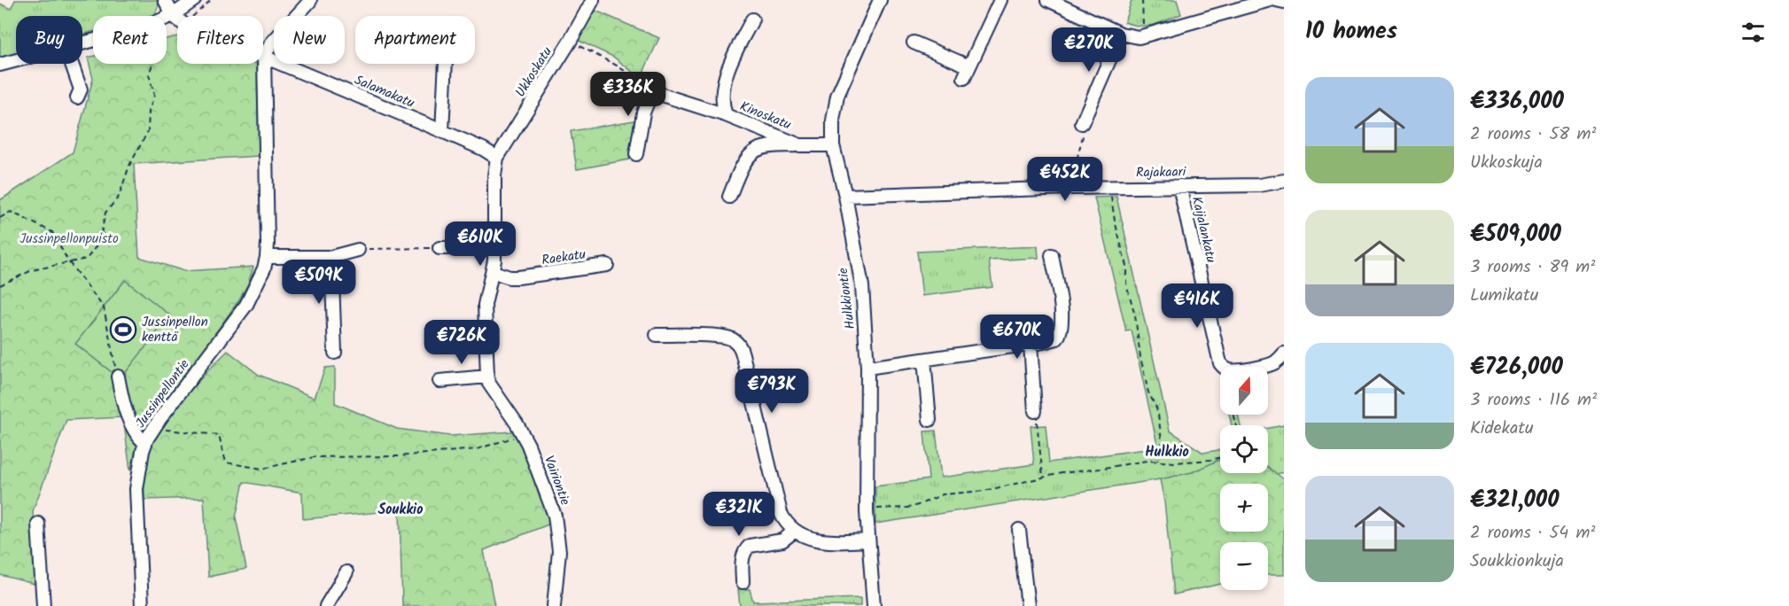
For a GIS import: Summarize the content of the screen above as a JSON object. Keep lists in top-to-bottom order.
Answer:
{
  "streets": {
    "street": [
      "Ukkoskatu",
      "Salamakatu",
      "Kinoskatu",
      "Rajakaari",
      "Kaijalankatu",
      "Raekatu",
      "Hulkkiontie",
      "Jussinpellontie",
      "Vairiontie"
    ]
  },
  "crossings": [
    ["Ukkoskatu", "Salamakatu"],
    ["Salamakatu", "Jussinpellontie"],
    ["Kinoskatu", "Hulkkiontie"],
    ["Rajakaari", "Kaijalankatu"],
    ["Rajakaari", "Hulkkiontie"]
  ],
  "districts": ["Hulkkio", "Soukkio"],
  "parks": ["Jussinpellonpuisto"],
  "places": {
    "sports": ["Jussinpellon kenttä"]
  },
  "north": "top",
  "page": {
    "heading": "10 homes",
    "chip": [
      "Buy",
      "Rent",
      "Filters",
      "New",
      "Apartment"
    ],
    "price": [
      "€270K",
      "€336K",
      "€452K",
      "€610K",
      "€509K",
      "€416K",
      "€670K",
      "€726K",
      "€793K",
      "€321K"
    ],
    "list": [
      {
        "name": "€336,000",
        "note": "2 rooms · 58 m² · Ukkoskuja"
      },
      {
        "name": "€509,000",
        "note": "3 rooms · 89 m² · Lumikatu"
      },
      {
        "name": "€726,000",
        "note": "3 rooms · 116 m² · Kidekatu"
      },
      {
        "name": "€321,000",
        "note": "2 rooms · 54 m² · Soukkionkuja"
      }
    ],
    "map_buttons": ["+", "−"]
  }
}
